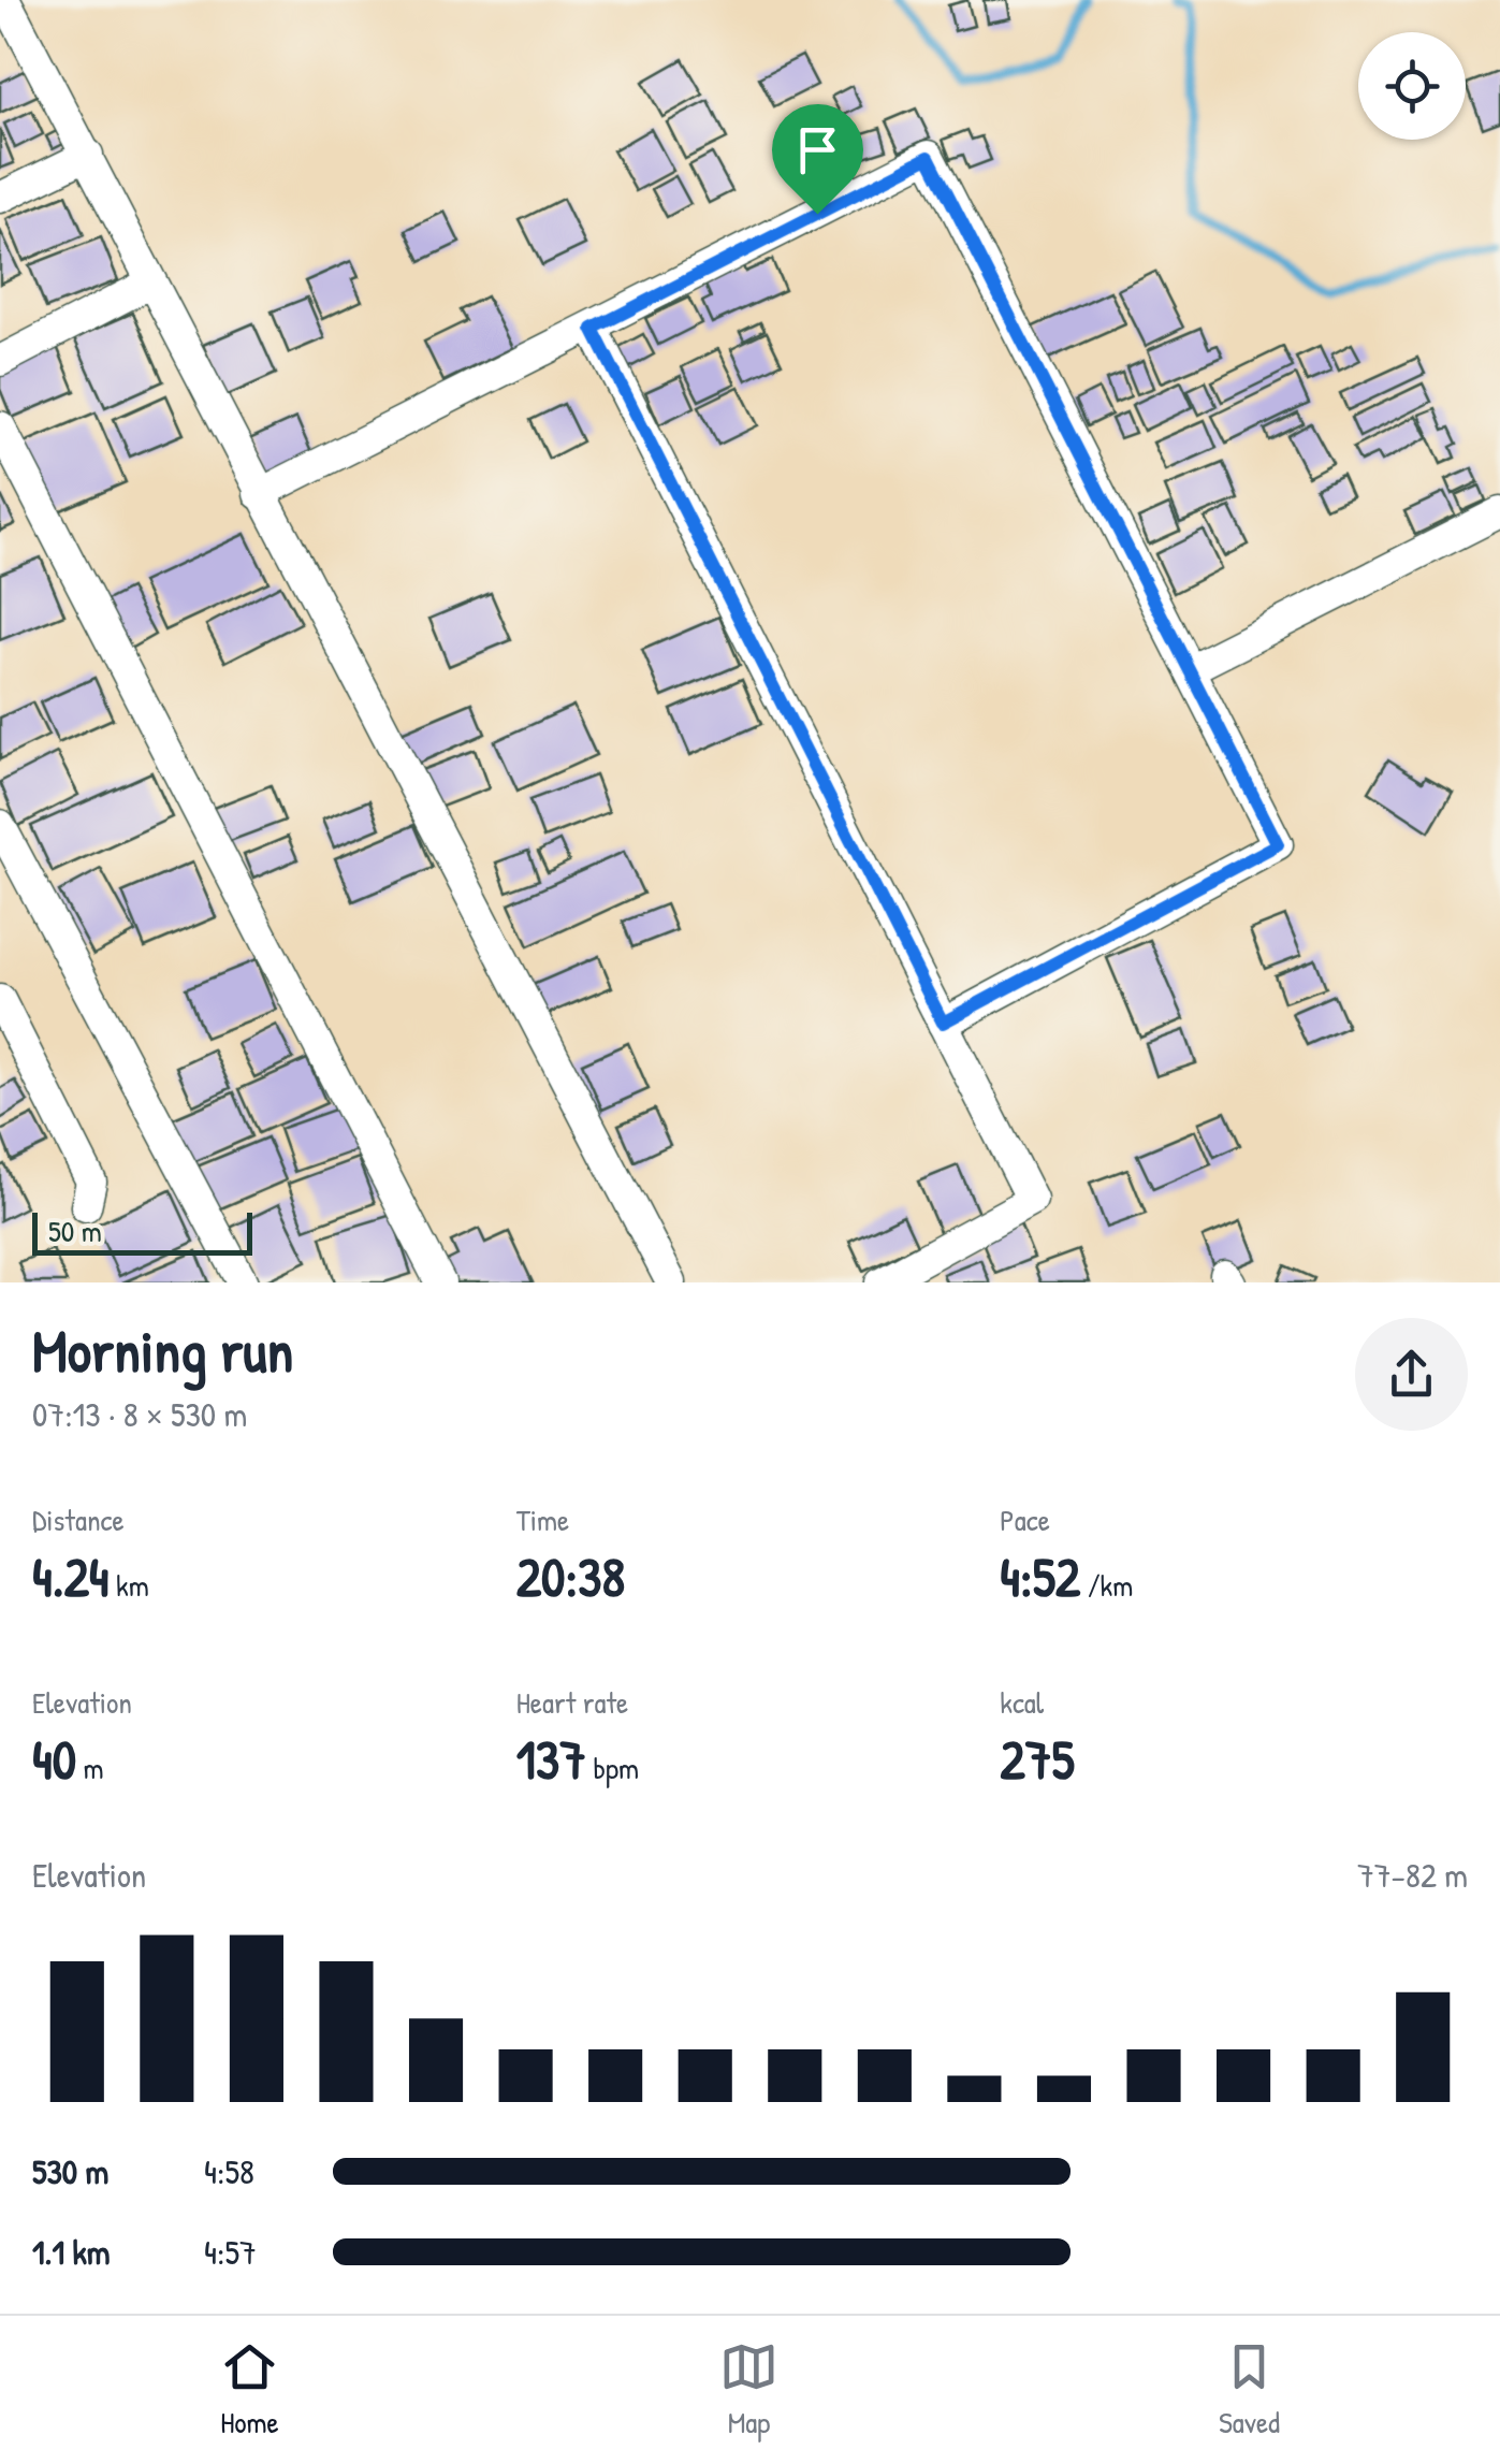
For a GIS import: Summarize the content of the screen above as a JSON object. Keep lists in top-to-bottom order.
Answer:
{
  "scale_bar": "50 m",
  "page": {
    "scale": "50 m",
    "heading": ["Morning run", "07:13 · 8 × 530 m"],
    "stats": [
      ["Distance", "4.24 km"],
      ["Time", "20:38"],
      ["Pace", "4:52 /km"],
      ["Elevation", "40 m"],
      ["Heart rate", "137 bpm"],
      ["kcal", "275"]
    ],
    "chart": ["Elevation", "77–82 m"],
    "list": [
      {
        "name": "530 m",
        "note": "4:58"
      },
      {
        "name": "1.1 km",
        "note": "4:57"
      }
    ],
    "tabs": ["Home", "Map", "Saved"]
  }
}
